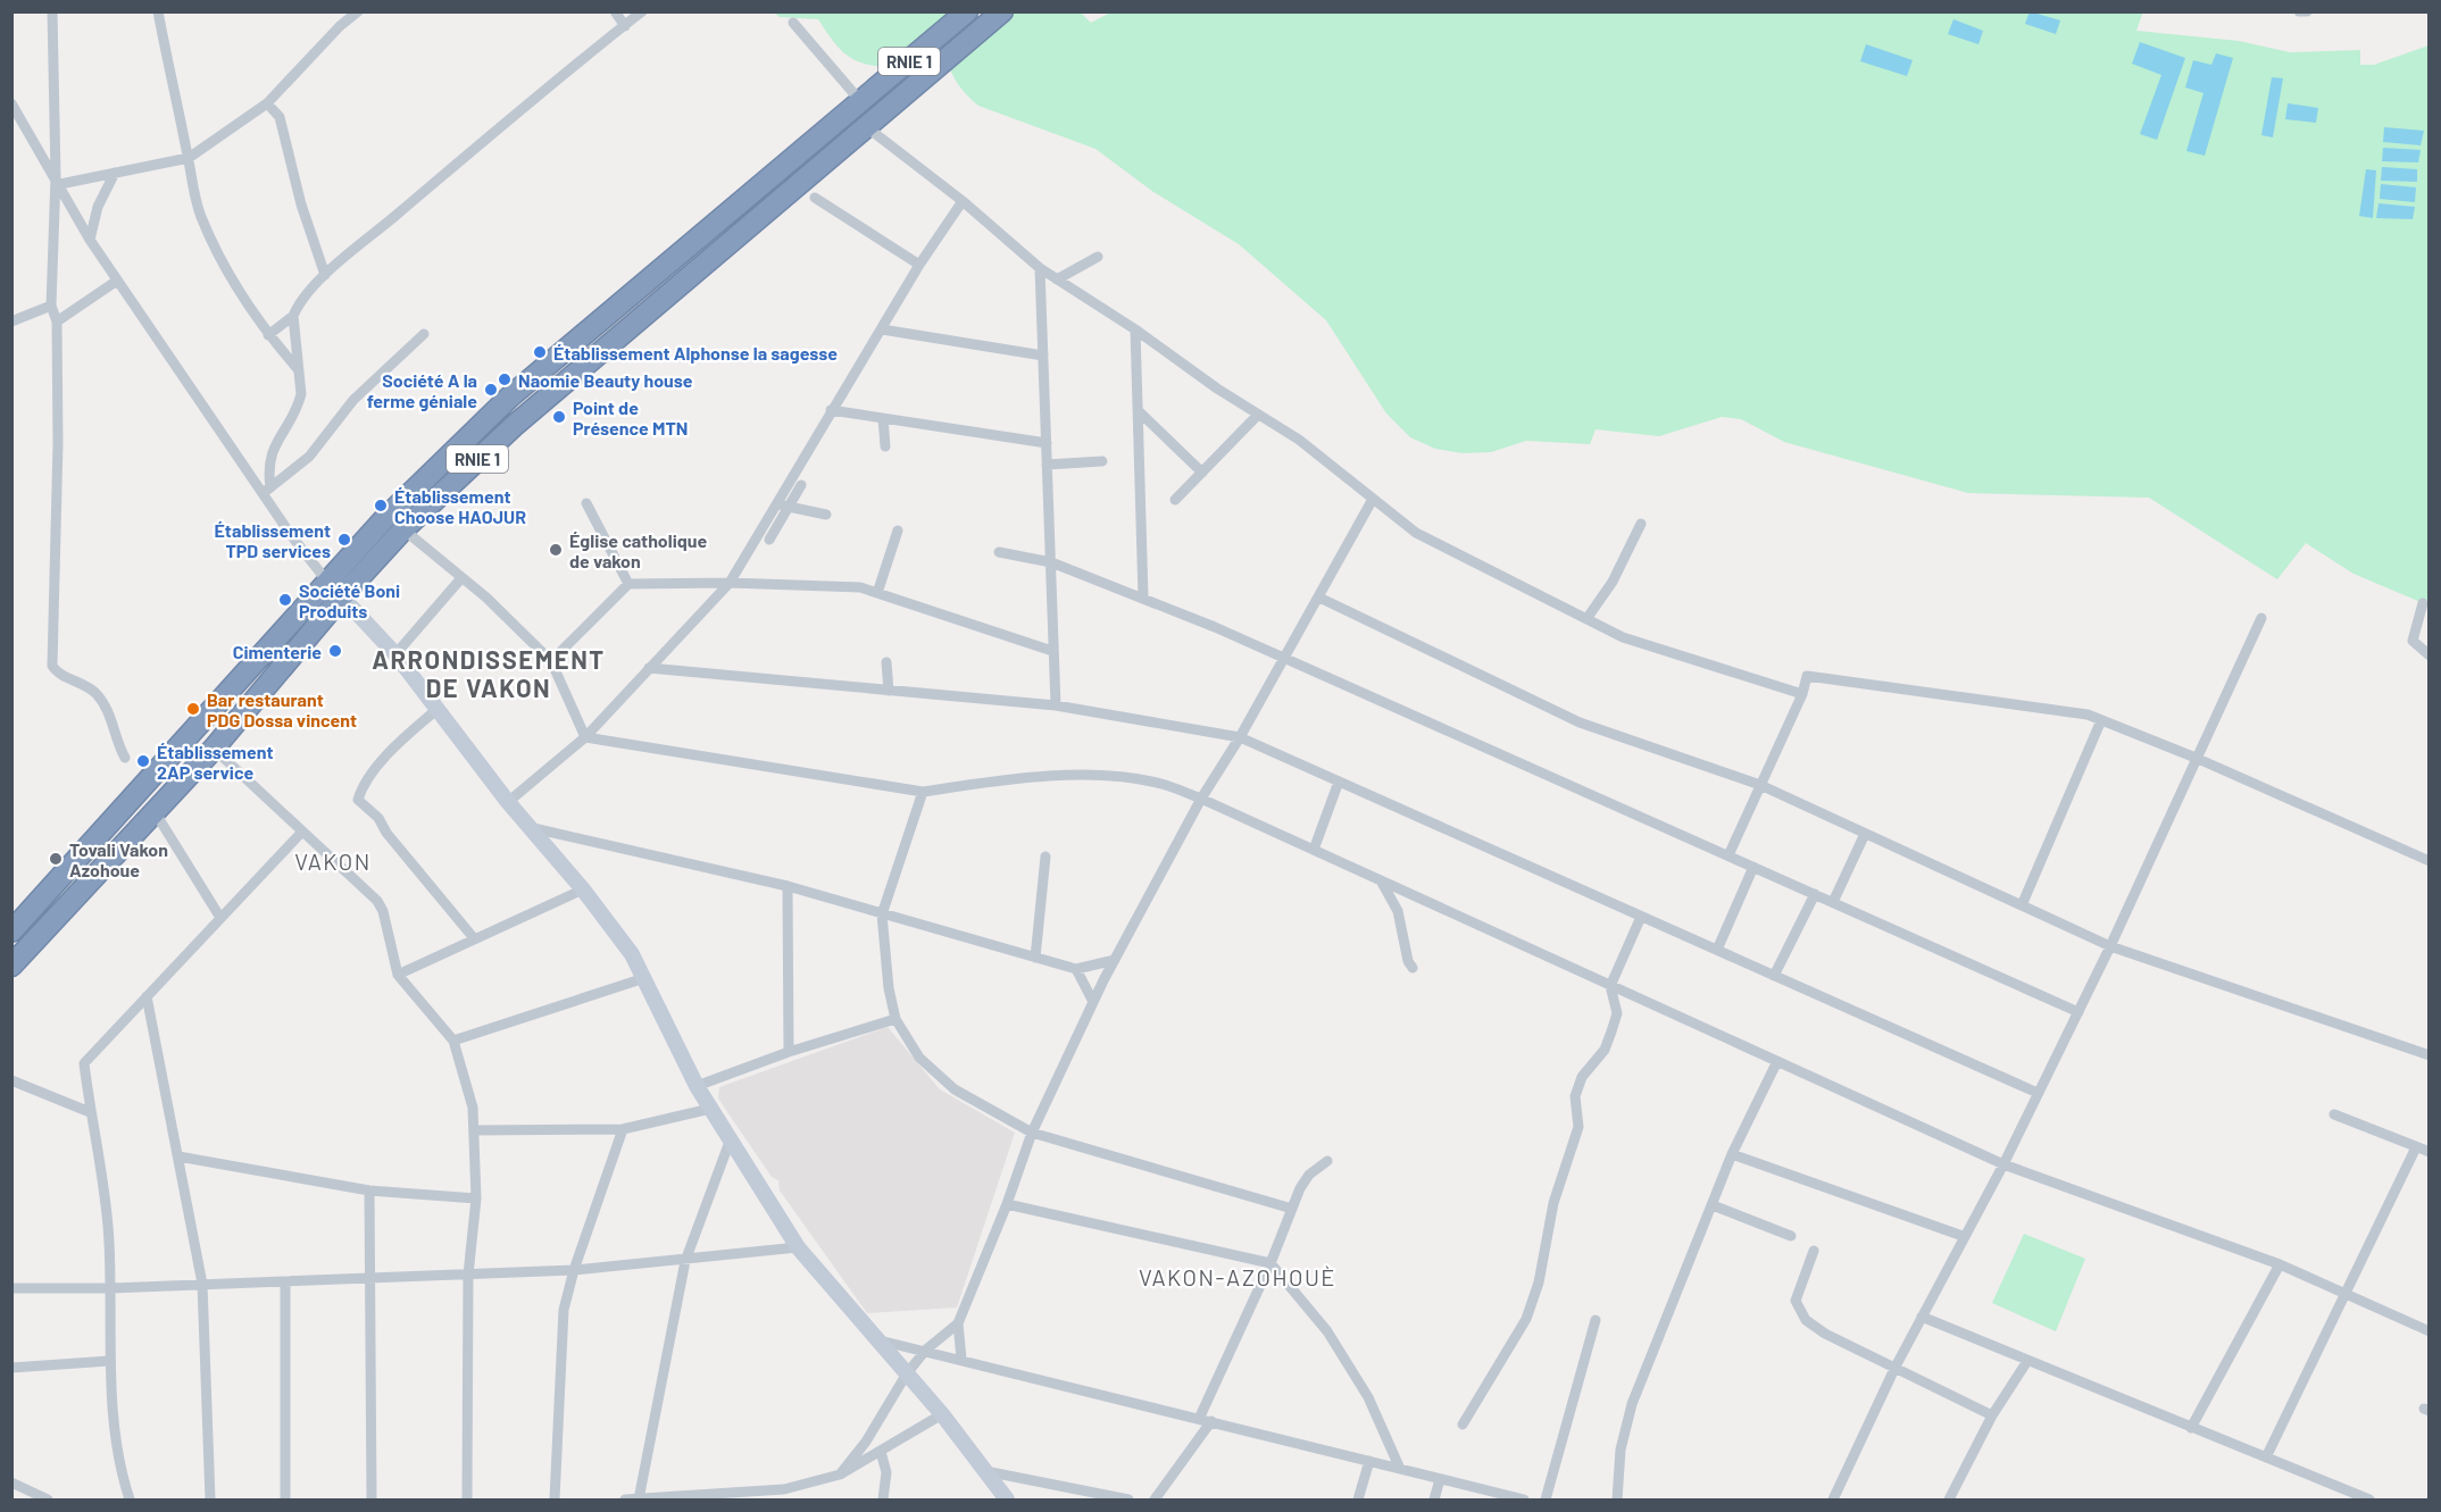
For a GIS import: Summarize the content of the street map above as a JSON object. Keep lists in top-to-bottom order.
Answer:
{
  "streets": {
    "highway": ["RNIE 1"]
  },
  "districts": ["ARRONDISSEMENT DE VAKON", "VAKON", "VAKON-AZOHOUÈ"],
  "places": [
    "Établissement Alphonse la sagesse",
    "Naomie Beauty house",
    "Société A la ferme géniale",
    "Point de Présence MTN",
    "Établissement Choose HAOJUR",
    "Établissement TPD services",
    "Église catholique de vakon",
    "Société Boni Produits",
    "Cimenterie",
    "Bar restaurant PDG Dossa vincent",
    "Établissement 2AP service",
    "Tovali Vakon Azohoue"
  ]
}
